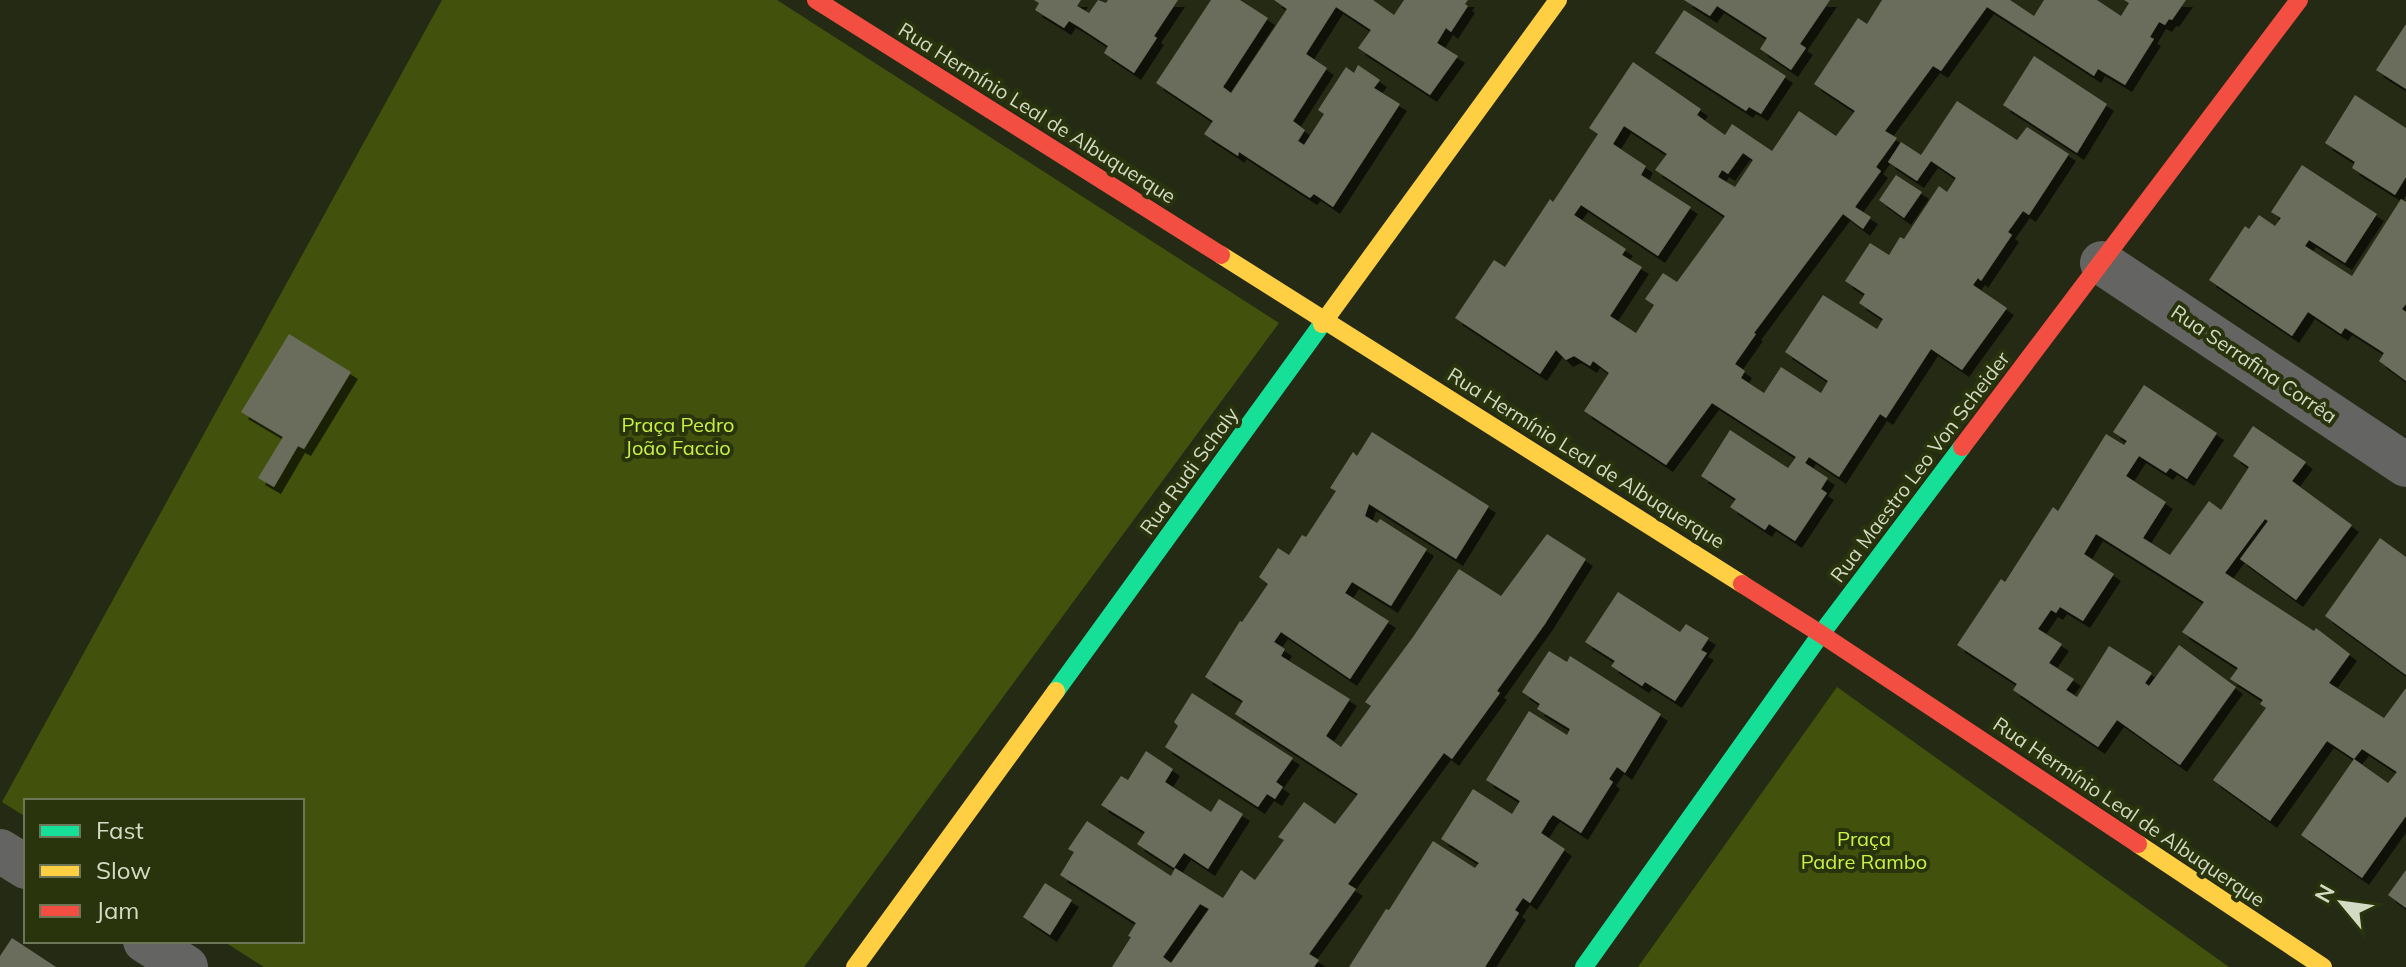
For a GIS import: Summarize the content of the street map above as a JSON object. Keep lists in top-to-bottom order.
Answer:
{
  "streets": {
    "street": [
      "Rua Hermínio Leal de Albuquerque",
      "Rua Serrafina Corrêa",
      "Rua Maestro Leo Von Scheider",
      "Rua Rudi Schaly"
    ]
  },
  "crossings": [
    ["Rua Hermínio Leal de Albuquerque", "Rua Maestro Leo Von Scheider"],
    ["Rua Hermínio Leal de Albuquerque", "Rua Rudi Schaly"],
    ["Rua Serrafina Corrêa", "Rua Maestro Leo Von Scheider"]
  ],
  "parks": ["Praça Pedro João Faccio", "Praça Padre Rambo"],
  "legend": ["Fast", "Slow", "Jam"],
  "north": "top left"
}
